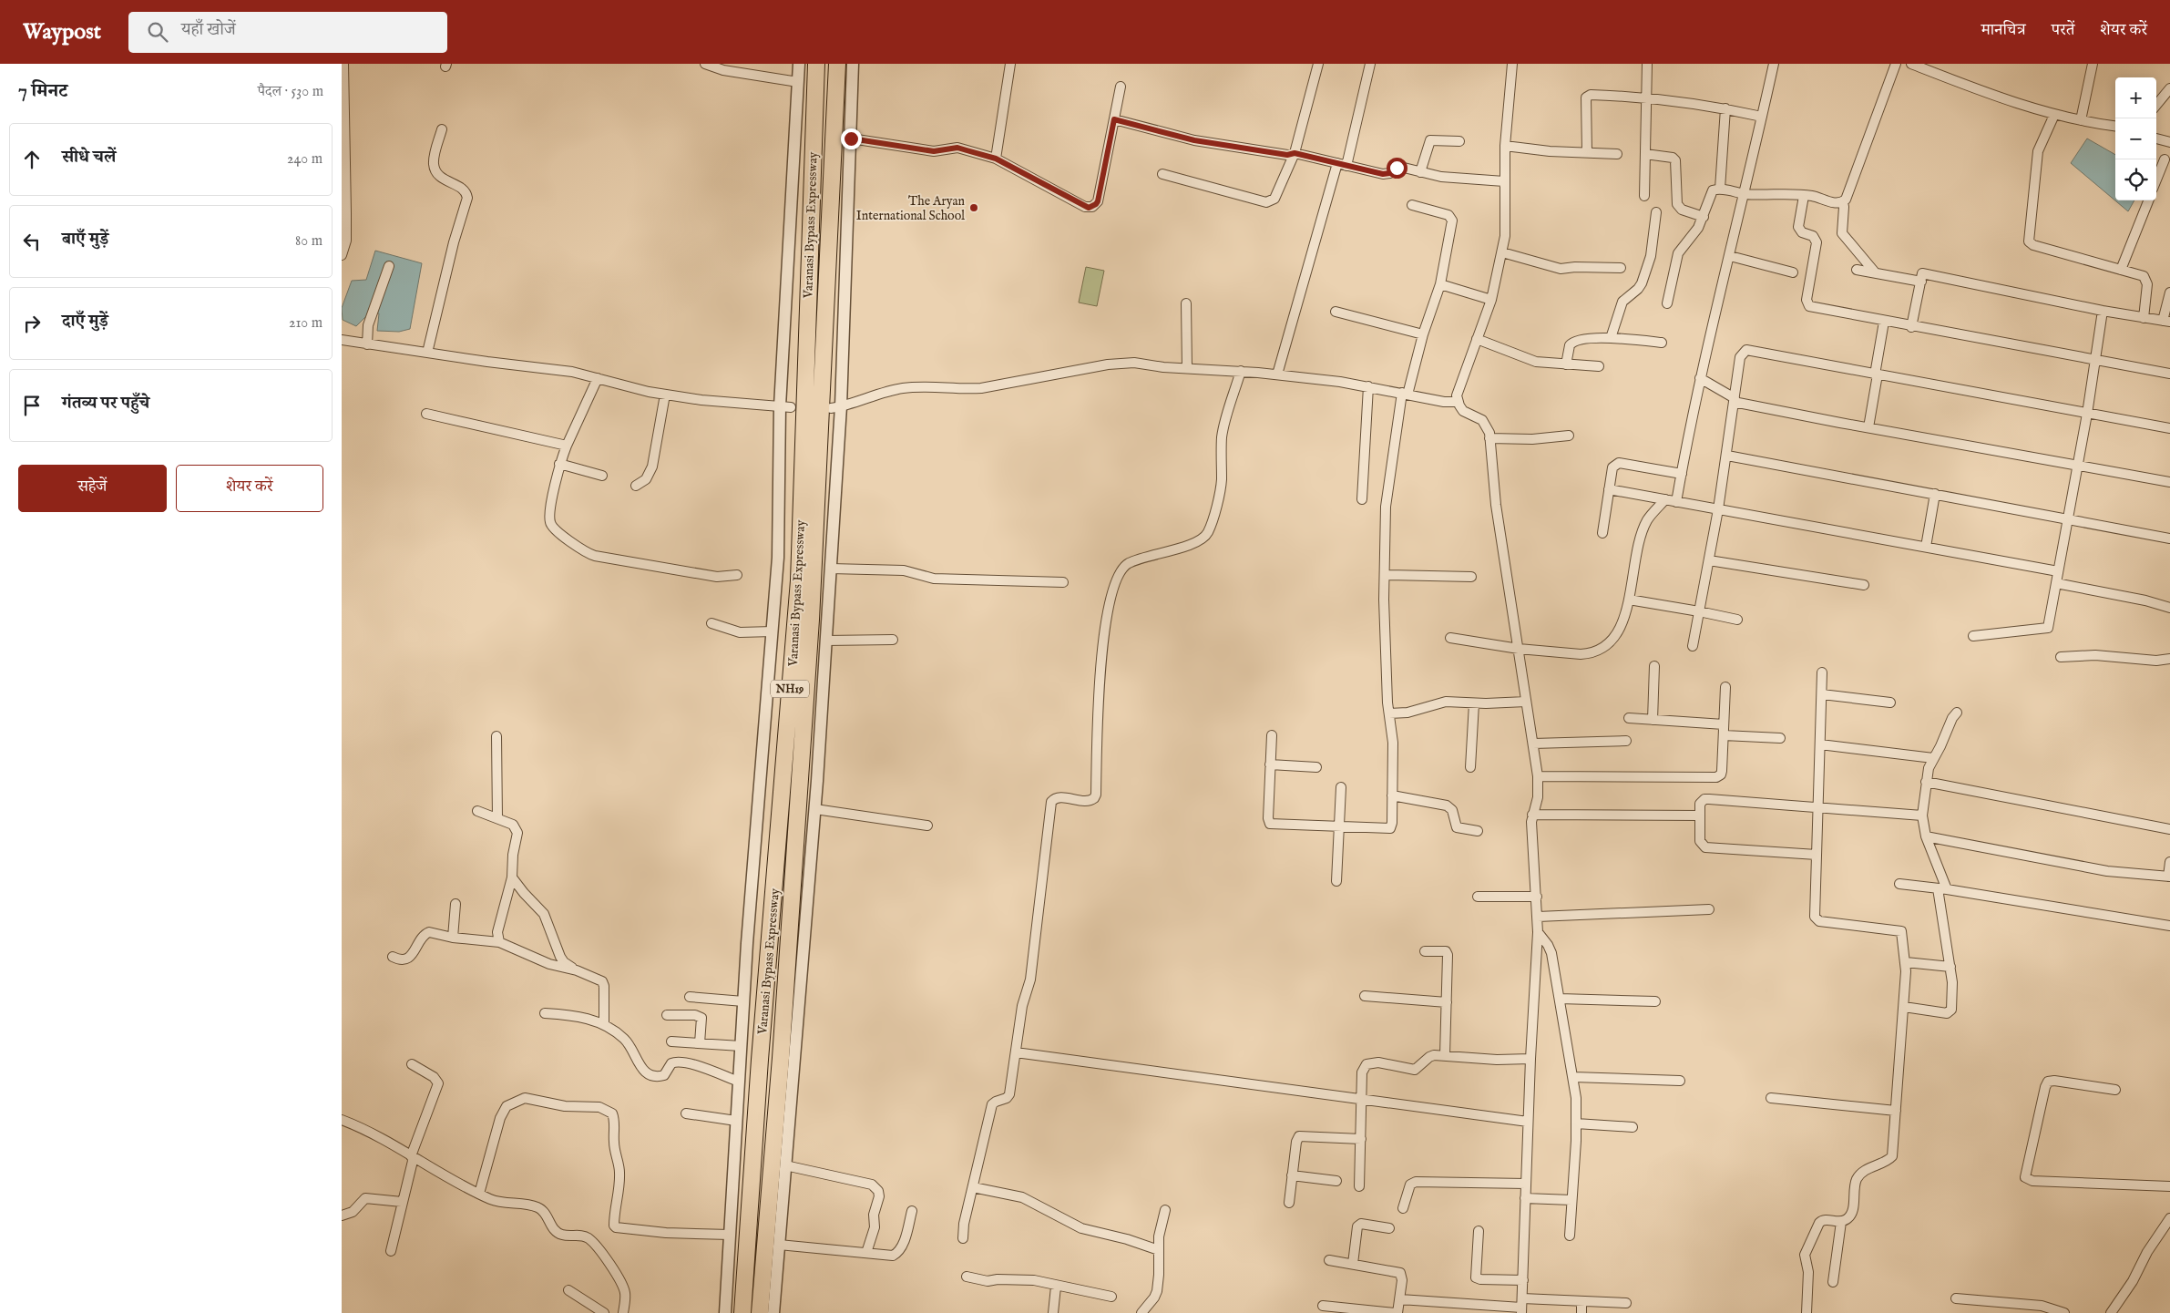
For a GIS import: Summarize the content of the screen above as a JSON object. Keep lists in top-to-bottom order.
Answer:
{
  "streets": {
    "highway": ["Varanasi Bypass Expressway", "NH19"]
  },
  "places": ["The Aryan International School"],
  "page": {
    "header": "Waypost",
    "search": "यहाँ खोजें",
    "nav": ["मानचित्र", "परतें", "शेयर करें"],
    "heading": ["7 मिनट", "पैदल · 530 m"],
    "map_buttons": ["+", "−"],
    "list": [
      ["सीधे चलें", "240 m"],
      ["बाएँ मुड़ें", "80 m"],
      ["दाएँ मुड़ें", "210 m"],
      "गंतव्य पर पहुँचे"
    ],
    "buttons": ["सहेजें", "शेयर करें"]
  }
}
